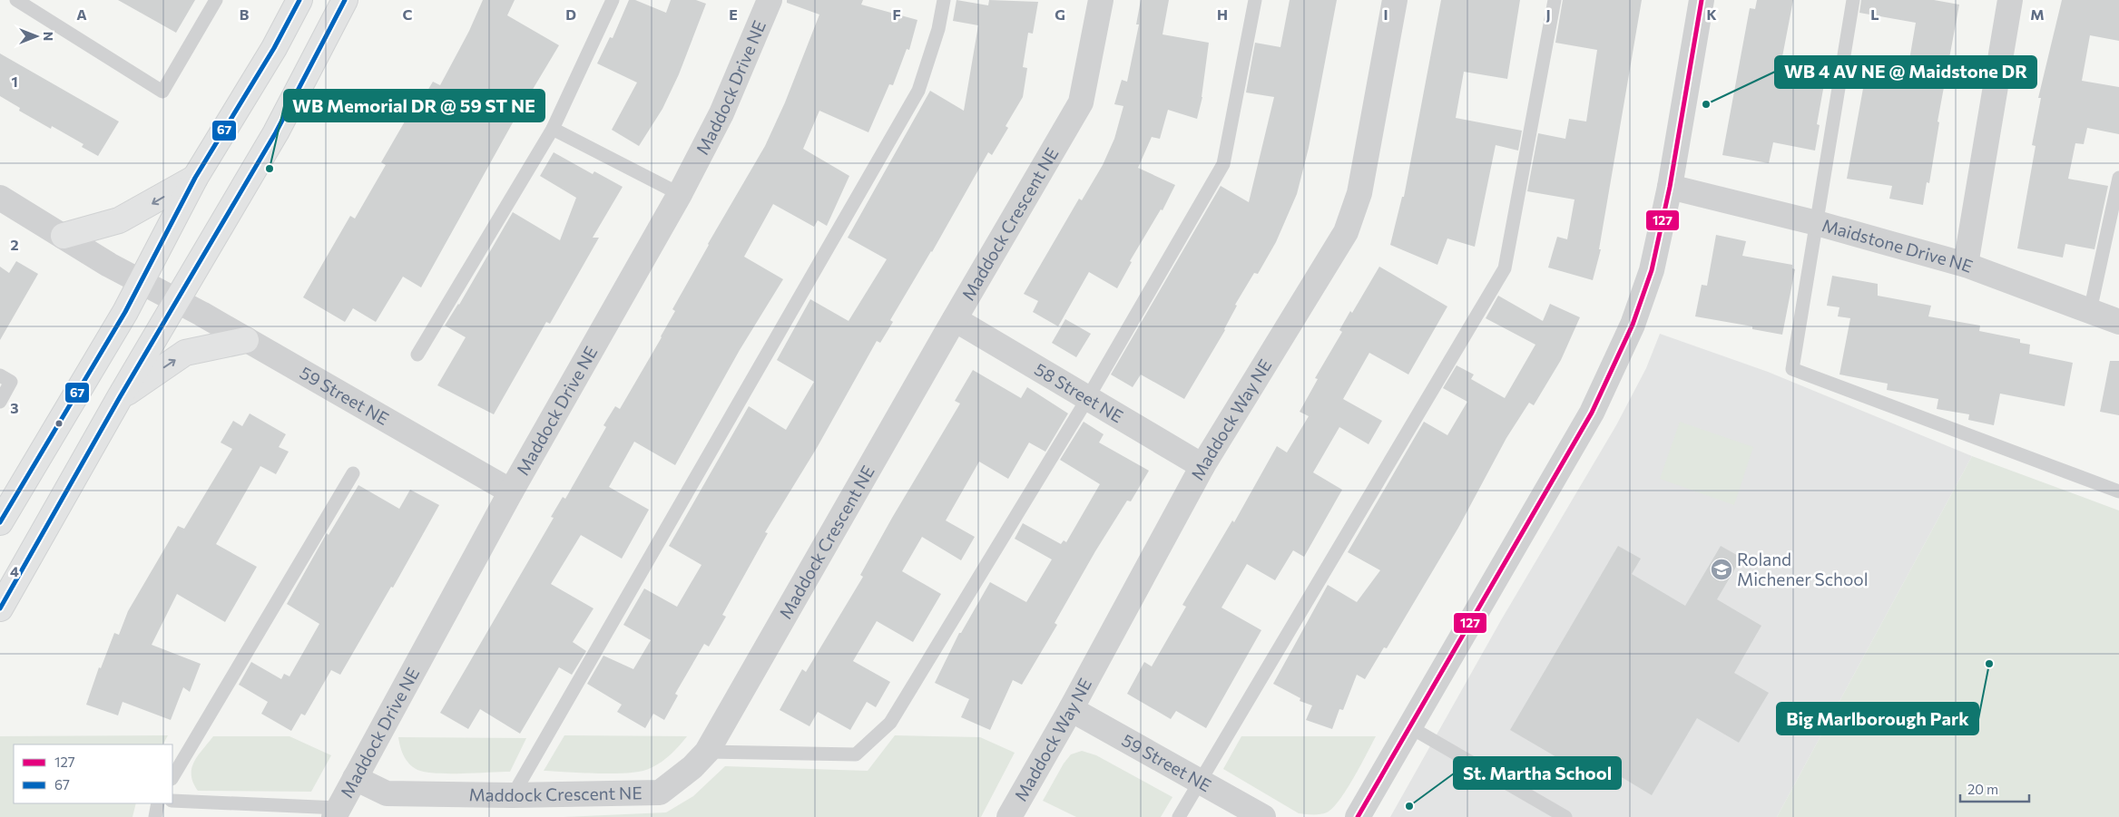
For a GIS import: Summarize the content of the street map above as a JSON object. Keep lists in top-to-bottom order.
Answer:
{
  "streets": {
    "street": [
      "Maddock Drive NE",
      "Maddock Crescent NE",
      "Maidstone Drive NE",
      "58 Street NE",
      "59 Street NE",
      "Maddock Way NE"
    ]
  },
  "crossings": [
    ["Maddock Drive NE", "Maddock Crescent NE"],
    ["Maddock Drive NE", "59 Street NE"],
    ["Maddock Crescent NE", "58 Street NE"],
    ["58 Street NE", "Maddock Way NE"],
    ["59 Street NE", "Maddock Way NE"]
  ],
  "places": {
    "other": [
      "WB 4 AV NE @ Maidstone DR",
      "WB Memorial DR @ 59 ST NE",
      "Big Marlborough Park",
      "St. Martha School"
    ],
    "school or university": ["Roland Michener School"]
  },
  "lines": ["transit line 127", "transit line 67"],
  "legend": ["127", "67"],
  "scale_bar": "20 m",
  "north": "right",
  "grid": {
    "columns": [
      "A",
      "B",
      "C",
      "D",
      "E",
      "F",
      "G",
      "H",
      "I",
      "J",
      "K",
      "L",
      "M"
    ],
    "rows": [
      "1",
      "2",
      "3",
      "4"
    ]
  }
}
